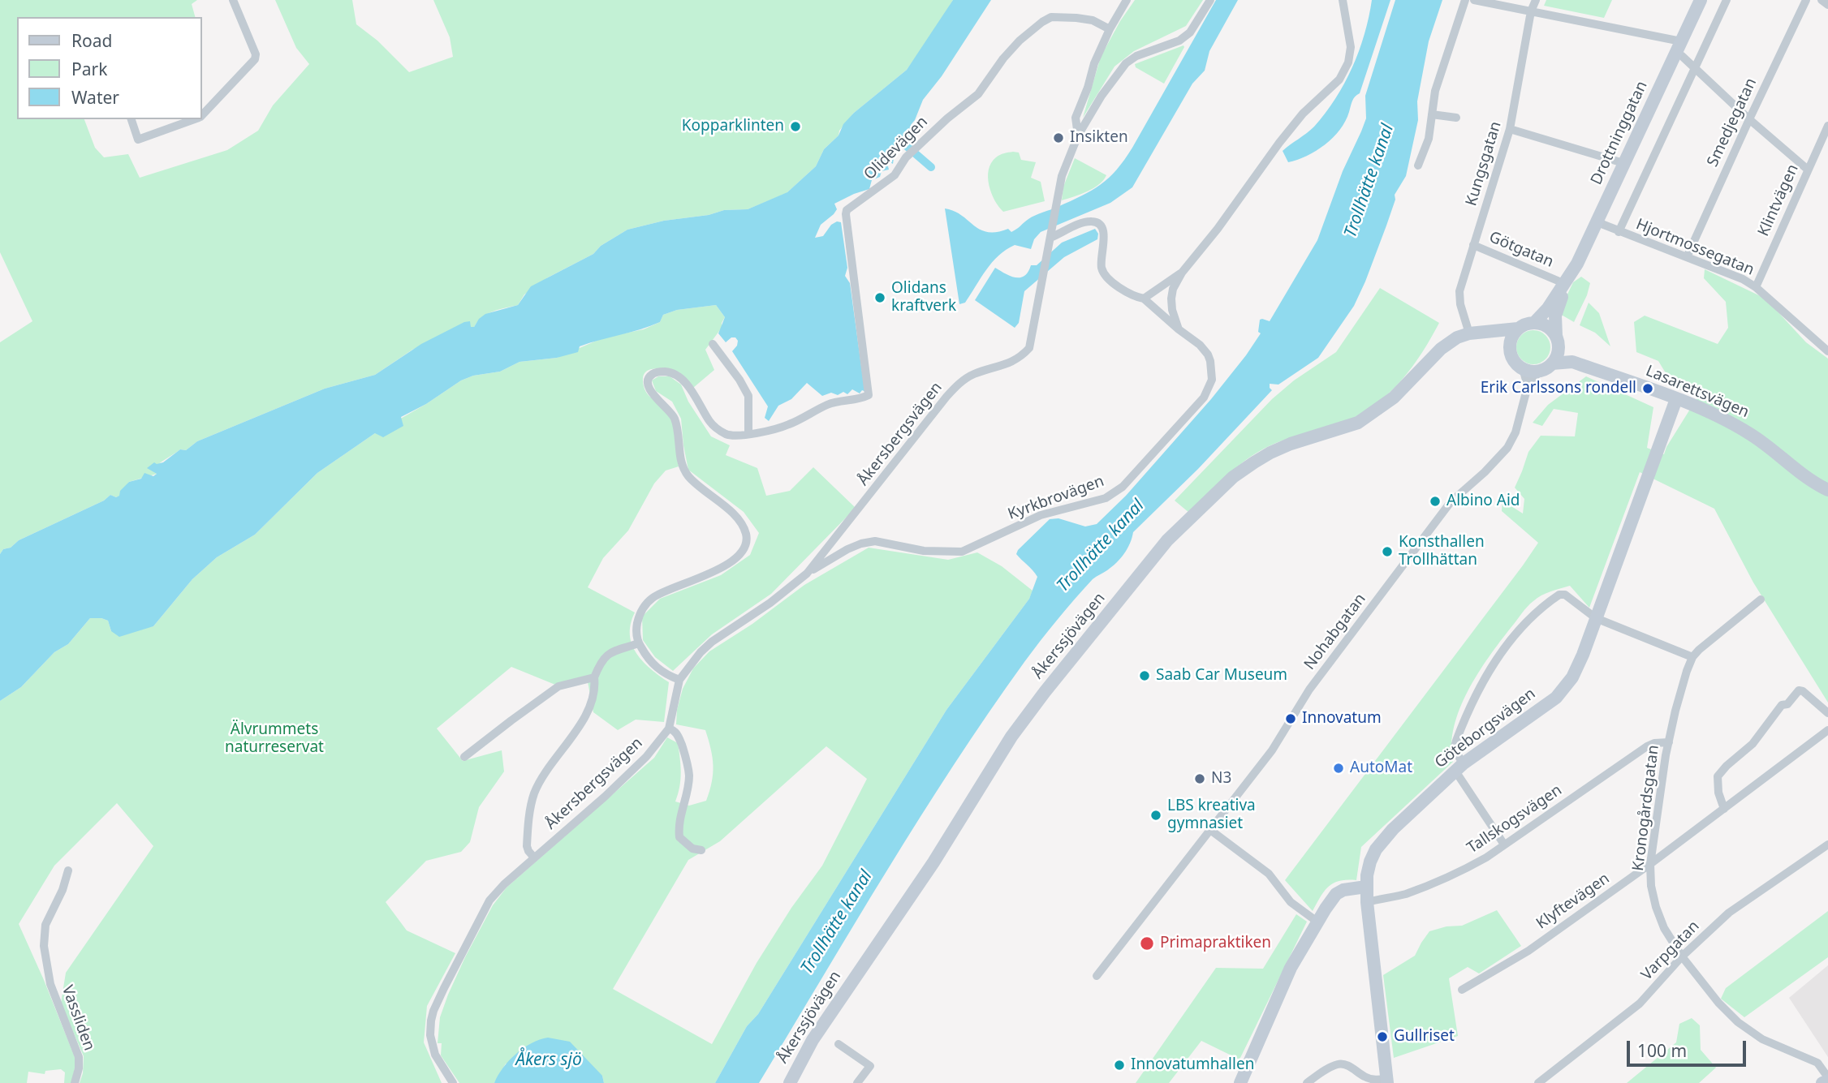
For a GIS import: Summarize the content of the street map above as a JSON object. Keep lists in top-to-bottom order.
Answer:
{
  "streets": {
    "street": [
      "Smedjegatan",
      "Drottninggatan",
      "Olidevägen",
      "Kungsgatan",
      "Klintvägen",
      "Hjortmossegatan",
      "Götgatan",
      "Lasarettsvägen",
      "Åkersbergsvägen",
      "Kyrkbrovägen",
      "Nohabgatan",
      "Åkerssjövägen",
      "Göteborgsvägen",
      "Kronogårdsgatan",
      "Tallskogsvägen",
      "Klyftevägen",
      "Varpgatan",
      "Vassliden"
    ]
  },
  "crossings": [
    ["Smedjegatan", "Hjortmossegatan"],
    ["Drottninggatan", "Hjortmossegatan"],
    ["Drottninggatan", "Götgatan"],
    ["Drottninggatan", "Lasarettsvägen"],
    ["Drottninggatan", "Nohabgatan"],
    ["Drottninggatan", "Åkerssjövägen"],
    ["Kungsgatan", "Götgatan"],
    ["Kungsgatan", "Åkerssjövägen"],
    ["Klintvägen", "Hjortmossegatan"],
    ["Lasarettsvägen", "Nohabgatan"],
    ["Lasarettsvägen", "Åkerssjövägen"],
    ["Lasarettsvägen", "Göteborgsvägen"],
    ["Åkersbergsvägen", "Kyrkbrovägen"],
    ["Nohabgatan", "Åkerssjövägen"],
    ["Göteborgsvägen", "Tallskogsvägen"],
    ["Kronogårdsgatan", "Tallskogsvägen"],
    ["Kronogårdsgatan", "Klyftevägen"],
    ["Kronogårdsgatan", "Varpgatan"]
  ],
  "water": ["Trollhätte kanal", "Åkers sjö"],
  "parks": ["Älvrummets naturreservat"],
  "places": [
    "Kopparklinten",
    "Insikten",
    "Olidans kraftverk",
    "Erik Carlssons rondell",
    "Albino Aid",
    "Konsthallen Trollhättan",
    "Saab Car Museum",
    "Innovatum",
    "AutoMat",
    "N3",
    "LBS kreativa gymnasiet",
    "Primapraktiken",
    "Gullriset",
    "Innovatumhallen"
  ],
  "legend": ["Road", "Park", "Water"],
  "scale_bar": "100 m"
}
